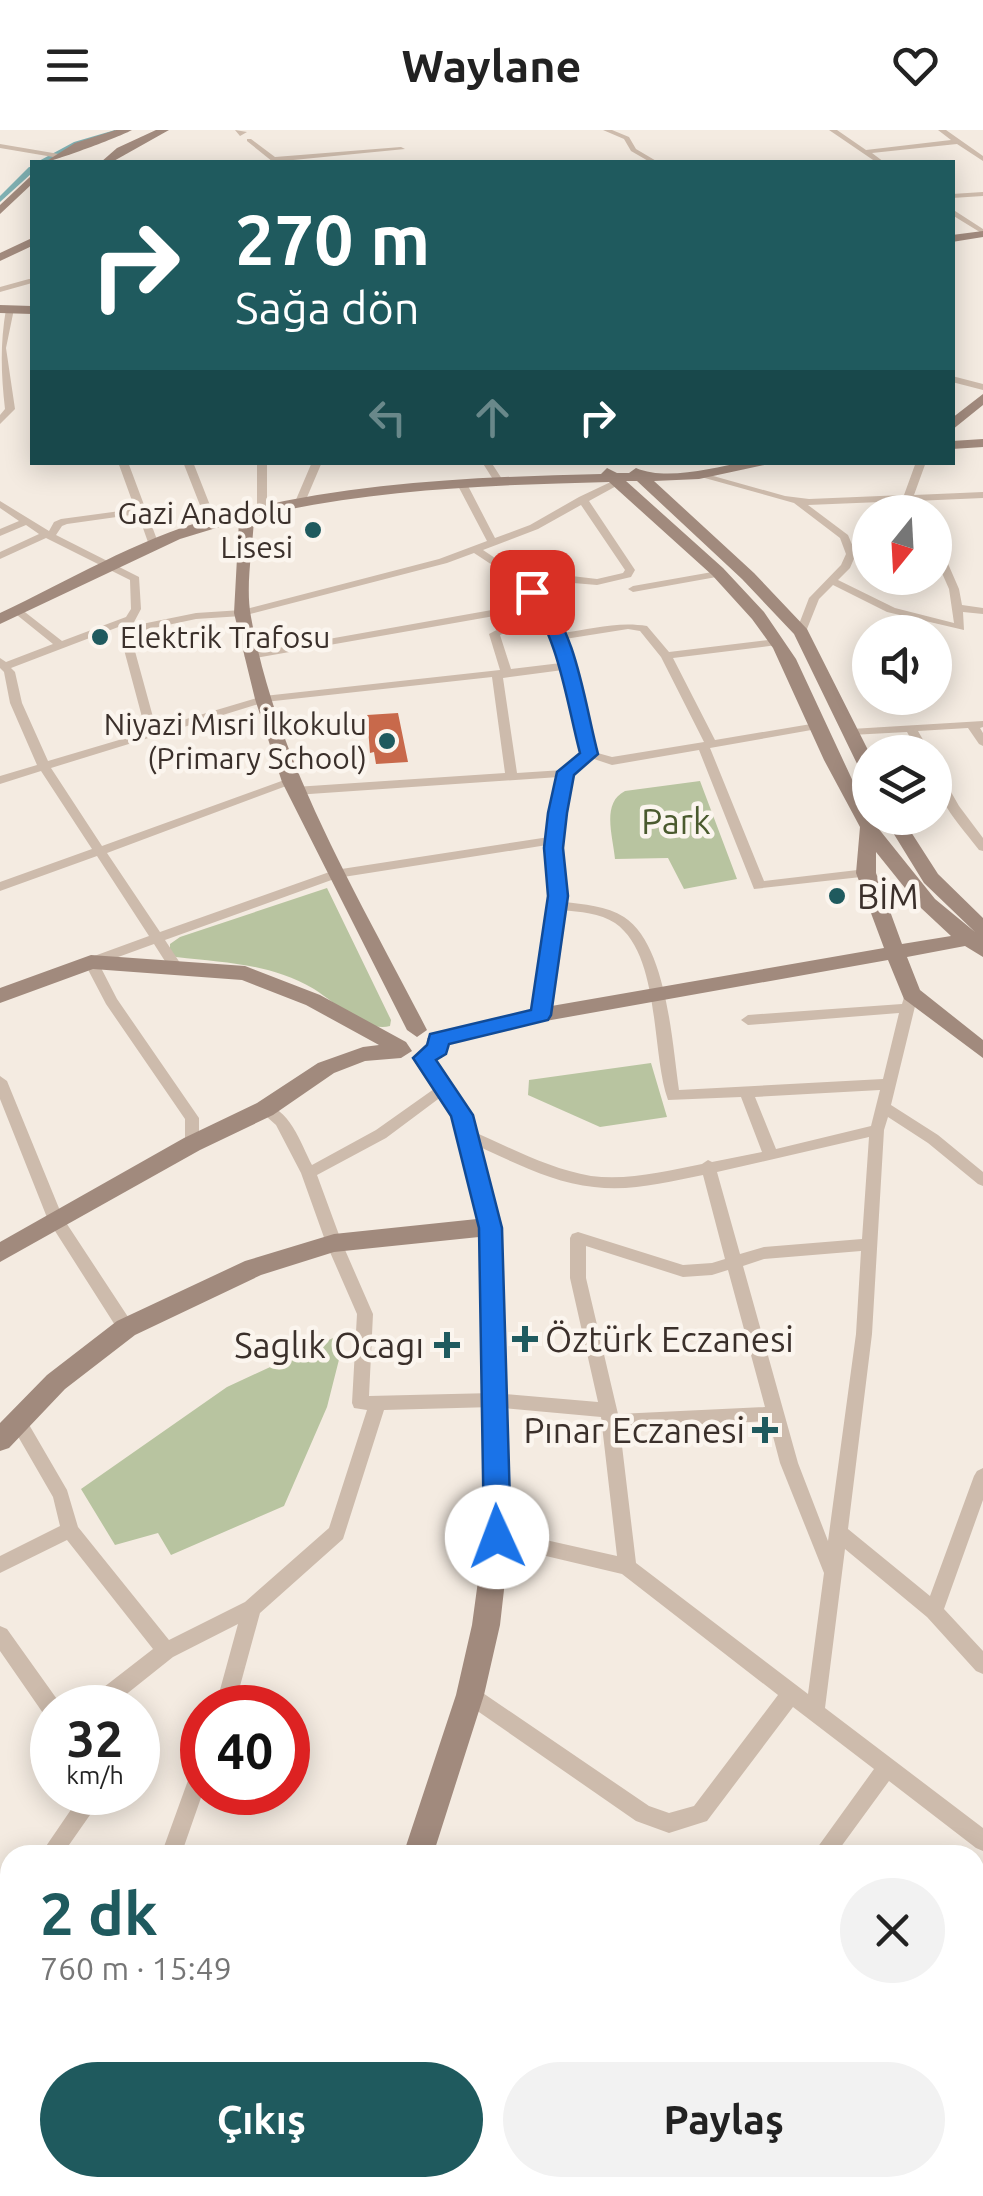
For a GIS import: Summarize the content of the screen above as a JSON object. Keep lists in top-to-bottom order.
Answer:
{
  "parks": ["Park"],
  "places": {
    "other": [
      "Gazi Anadolu Lisesi",
      "Elektrik Trafosu",
      "Niyazi Mısri İlkokulu (Primary School)",
      "BİM"
    ],
    "health": ["Öztürk Eczanesi", "Saglık Ocagı", "Pınar Eczanesi"]
  },
  "north": "bottom",
  "page": {
    "header": "Waylane",
    "turn": ["270 m", "Sağa dön"],
    "speed": "32 km/h",
    "limit": "40",
    "heading": ["2 dk", "760 m · 15:49"],
    "buttons": ["Çıkış", "Paylaş"]
  }
}
